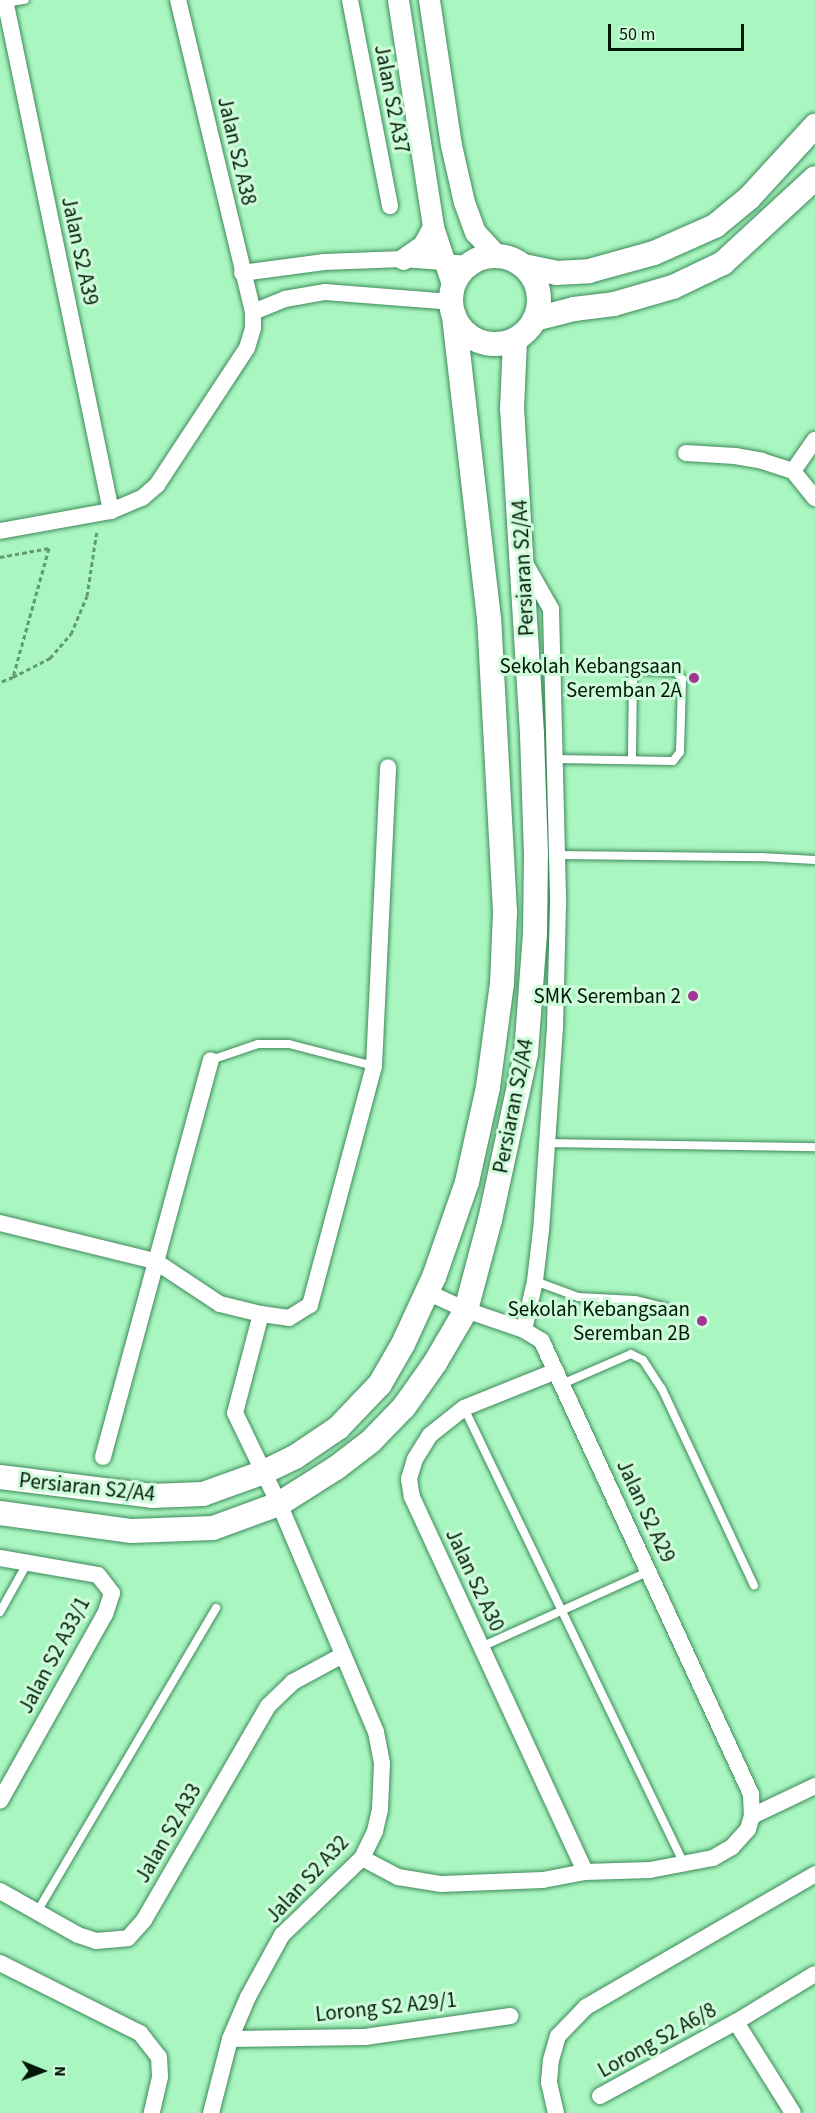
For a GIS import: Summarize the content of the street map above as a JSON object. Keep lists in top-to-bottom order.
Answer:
{
  "streets": {
    "main road": ["Persiaran S2/A4"],
    "street": [
      "Jalan S2 A37",
      "Jalan S2 A38",
      "Jalan S2 A39",
      "Jalan S2 A29",
      "Jalan S2 A30",
      "Jalan S2 A33/1",
      "Jalan S2 A33",
      "Jalan S2 A32",
      "Lorong S2 A29/1",
      "Lorong S2 A6/8"
    ]
  },
  "crossings": [
    ["Persiaran S2/A4", "Jalan S2 A29"],
    ["Persiaran S2/A4", "Jalan S2 A32"],
    ["Jalan S2 A29", "Jalan S2 A30"],
    ["Jalan S2 A33", "Jalan S2 A32"],
    ["Jalan S2 A32", "Lorong S2 A29/1"]
  ],
  "places": ["Sekolah Kebangsaan Seremban 2A", "SMK Seremban 2", "Sekolah Kebangsaan Seremban 2B"],
  "scale_bar": "50 m",
  "north": "right"
}
